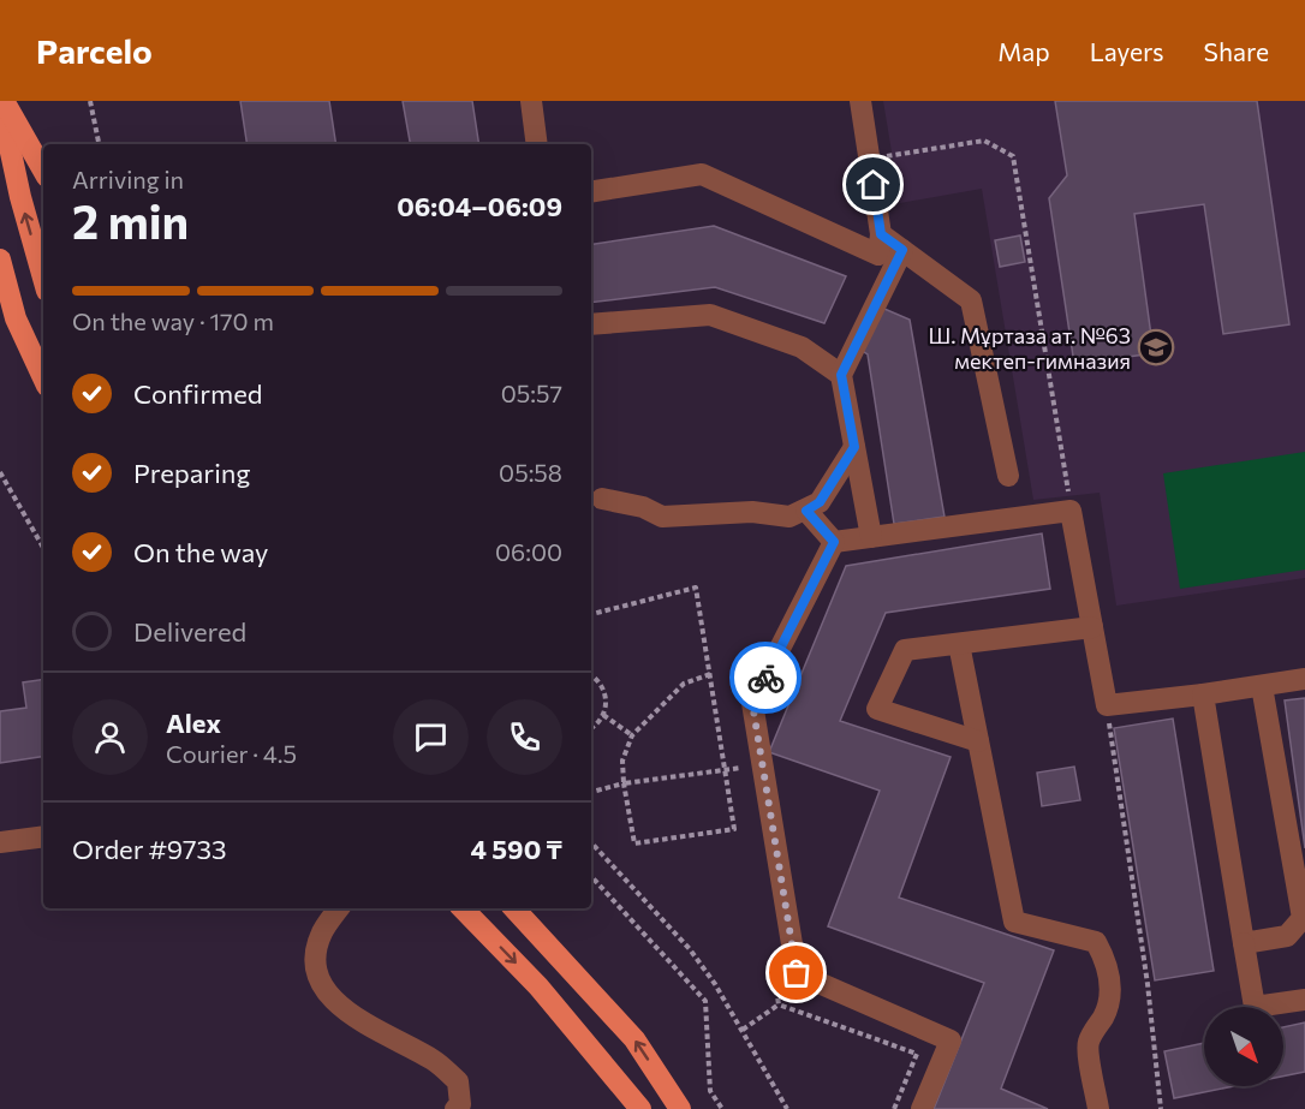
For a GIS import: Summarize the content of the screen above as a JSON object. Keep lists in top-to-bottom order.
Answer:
{
  "places": {
    "school or university": ["Ш. Мұртаза ат. №63 мектеп-гимназия"]
  },
  "north": "bottom right",
  "page": {
    "header": "Parcelo",
    "nav": ["Map", "Layers", "Share"],
    "heading": ["2 min", "Arriving in", "06:04–06:09"],
    "panel": [
      "Alex",
      "Courier · 4.5",
      "Order #9733",
      "4 590 ₸"
    ],
    "bar": "On the way · 170 m",
    "list": [
      ["Confirmed", "05:57"],
      ["Preparing", "05:58"],
      ["On the way", "06:00"],
      "Delivered"
    ]
  }
}
